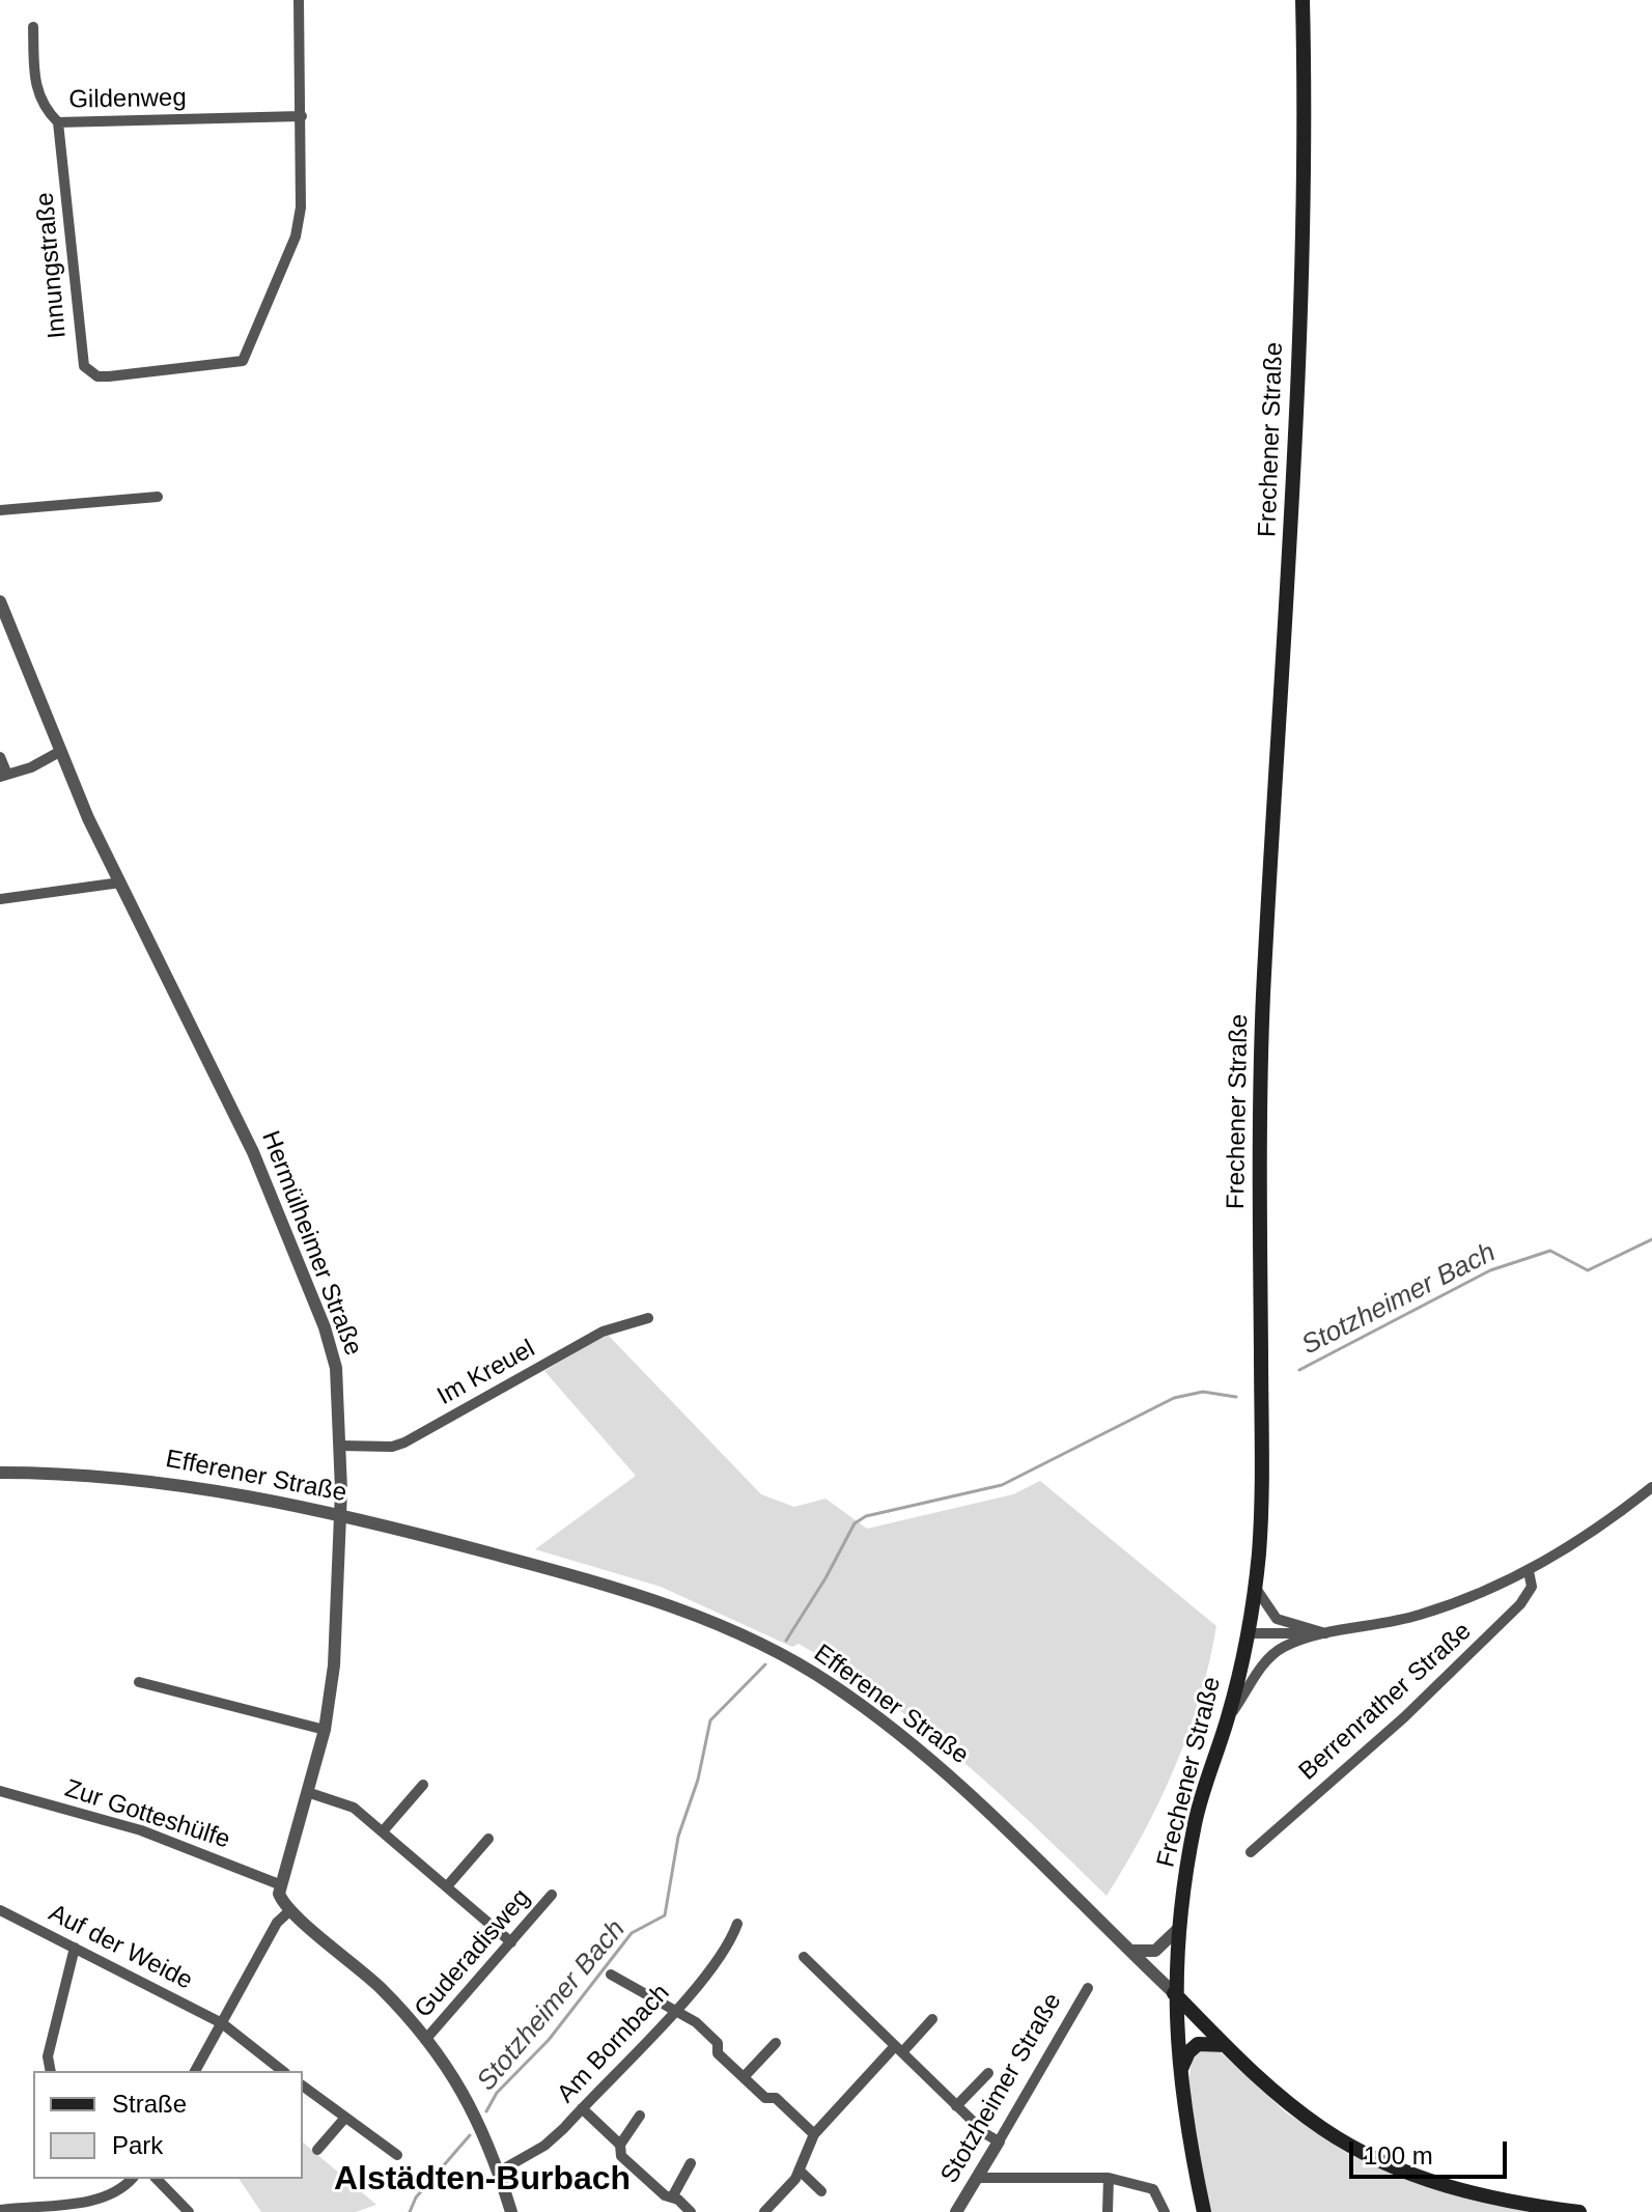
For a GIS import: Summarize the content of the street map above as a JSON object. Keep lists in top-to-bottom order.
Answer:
{
  "streets": {
    "main road": ["Frechener Straße", "Efferener Straße"],
    "street": [
      "Gildenweg",
      "Innungstraße",
      "Hermülheimer Straße",
      "Im Kreuel",
      "Berrenrather Straße",
      "Zur Gotteshülfe",
      "Auf der Weide",
      "Guderadisweg",
      "Am Bornbach",
      "Stotzheimer Straße"
    ]
  },
  "crossings": [
    ["Gildenweg", "Innungstraße"],
    ["Frechener Straße", "Efferener Straße"],
    ["Frechener Straße", "Berrenrather Straße"],
    ["Hermülheimer Straße", "Im Kreuel"],
    ["Hermülheimer Straße", "Efferener Straße"],
    ["Hermülheimer Straße", "Zur Gotteshülfe"]
  ],
  "districts": ["Alstädten-Burbach"],
  "water": ["Stotzheimer Bach"],
  "legend": ["Straße", "Park"],
  "scale_bar": "100 m"
}
